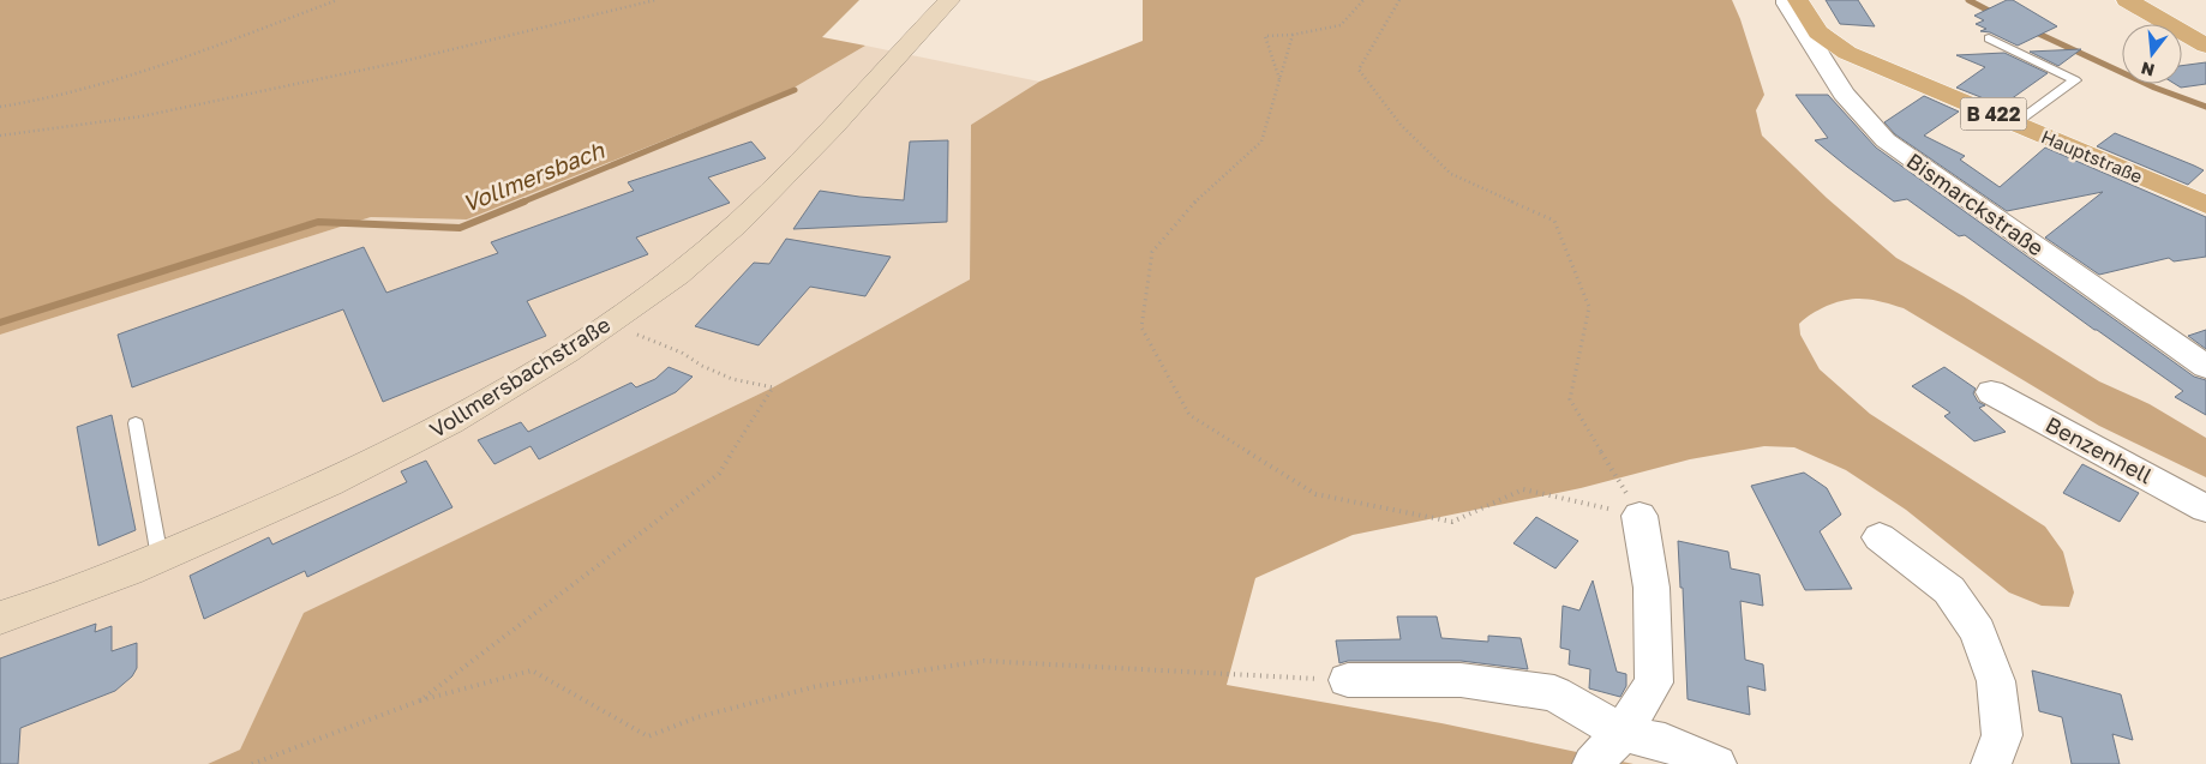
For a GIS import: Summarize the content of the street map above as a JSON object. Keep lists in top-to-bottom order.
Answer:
{
  "streets": {
    "main road": ["B 422", "Hauptstraße", "Vollmersbachstraße"],
    "street": ["Bismarckstraße", "Benzenhell"]
  },
  "water": ["Vollmersbach"],
  "north": "bottom"
}
